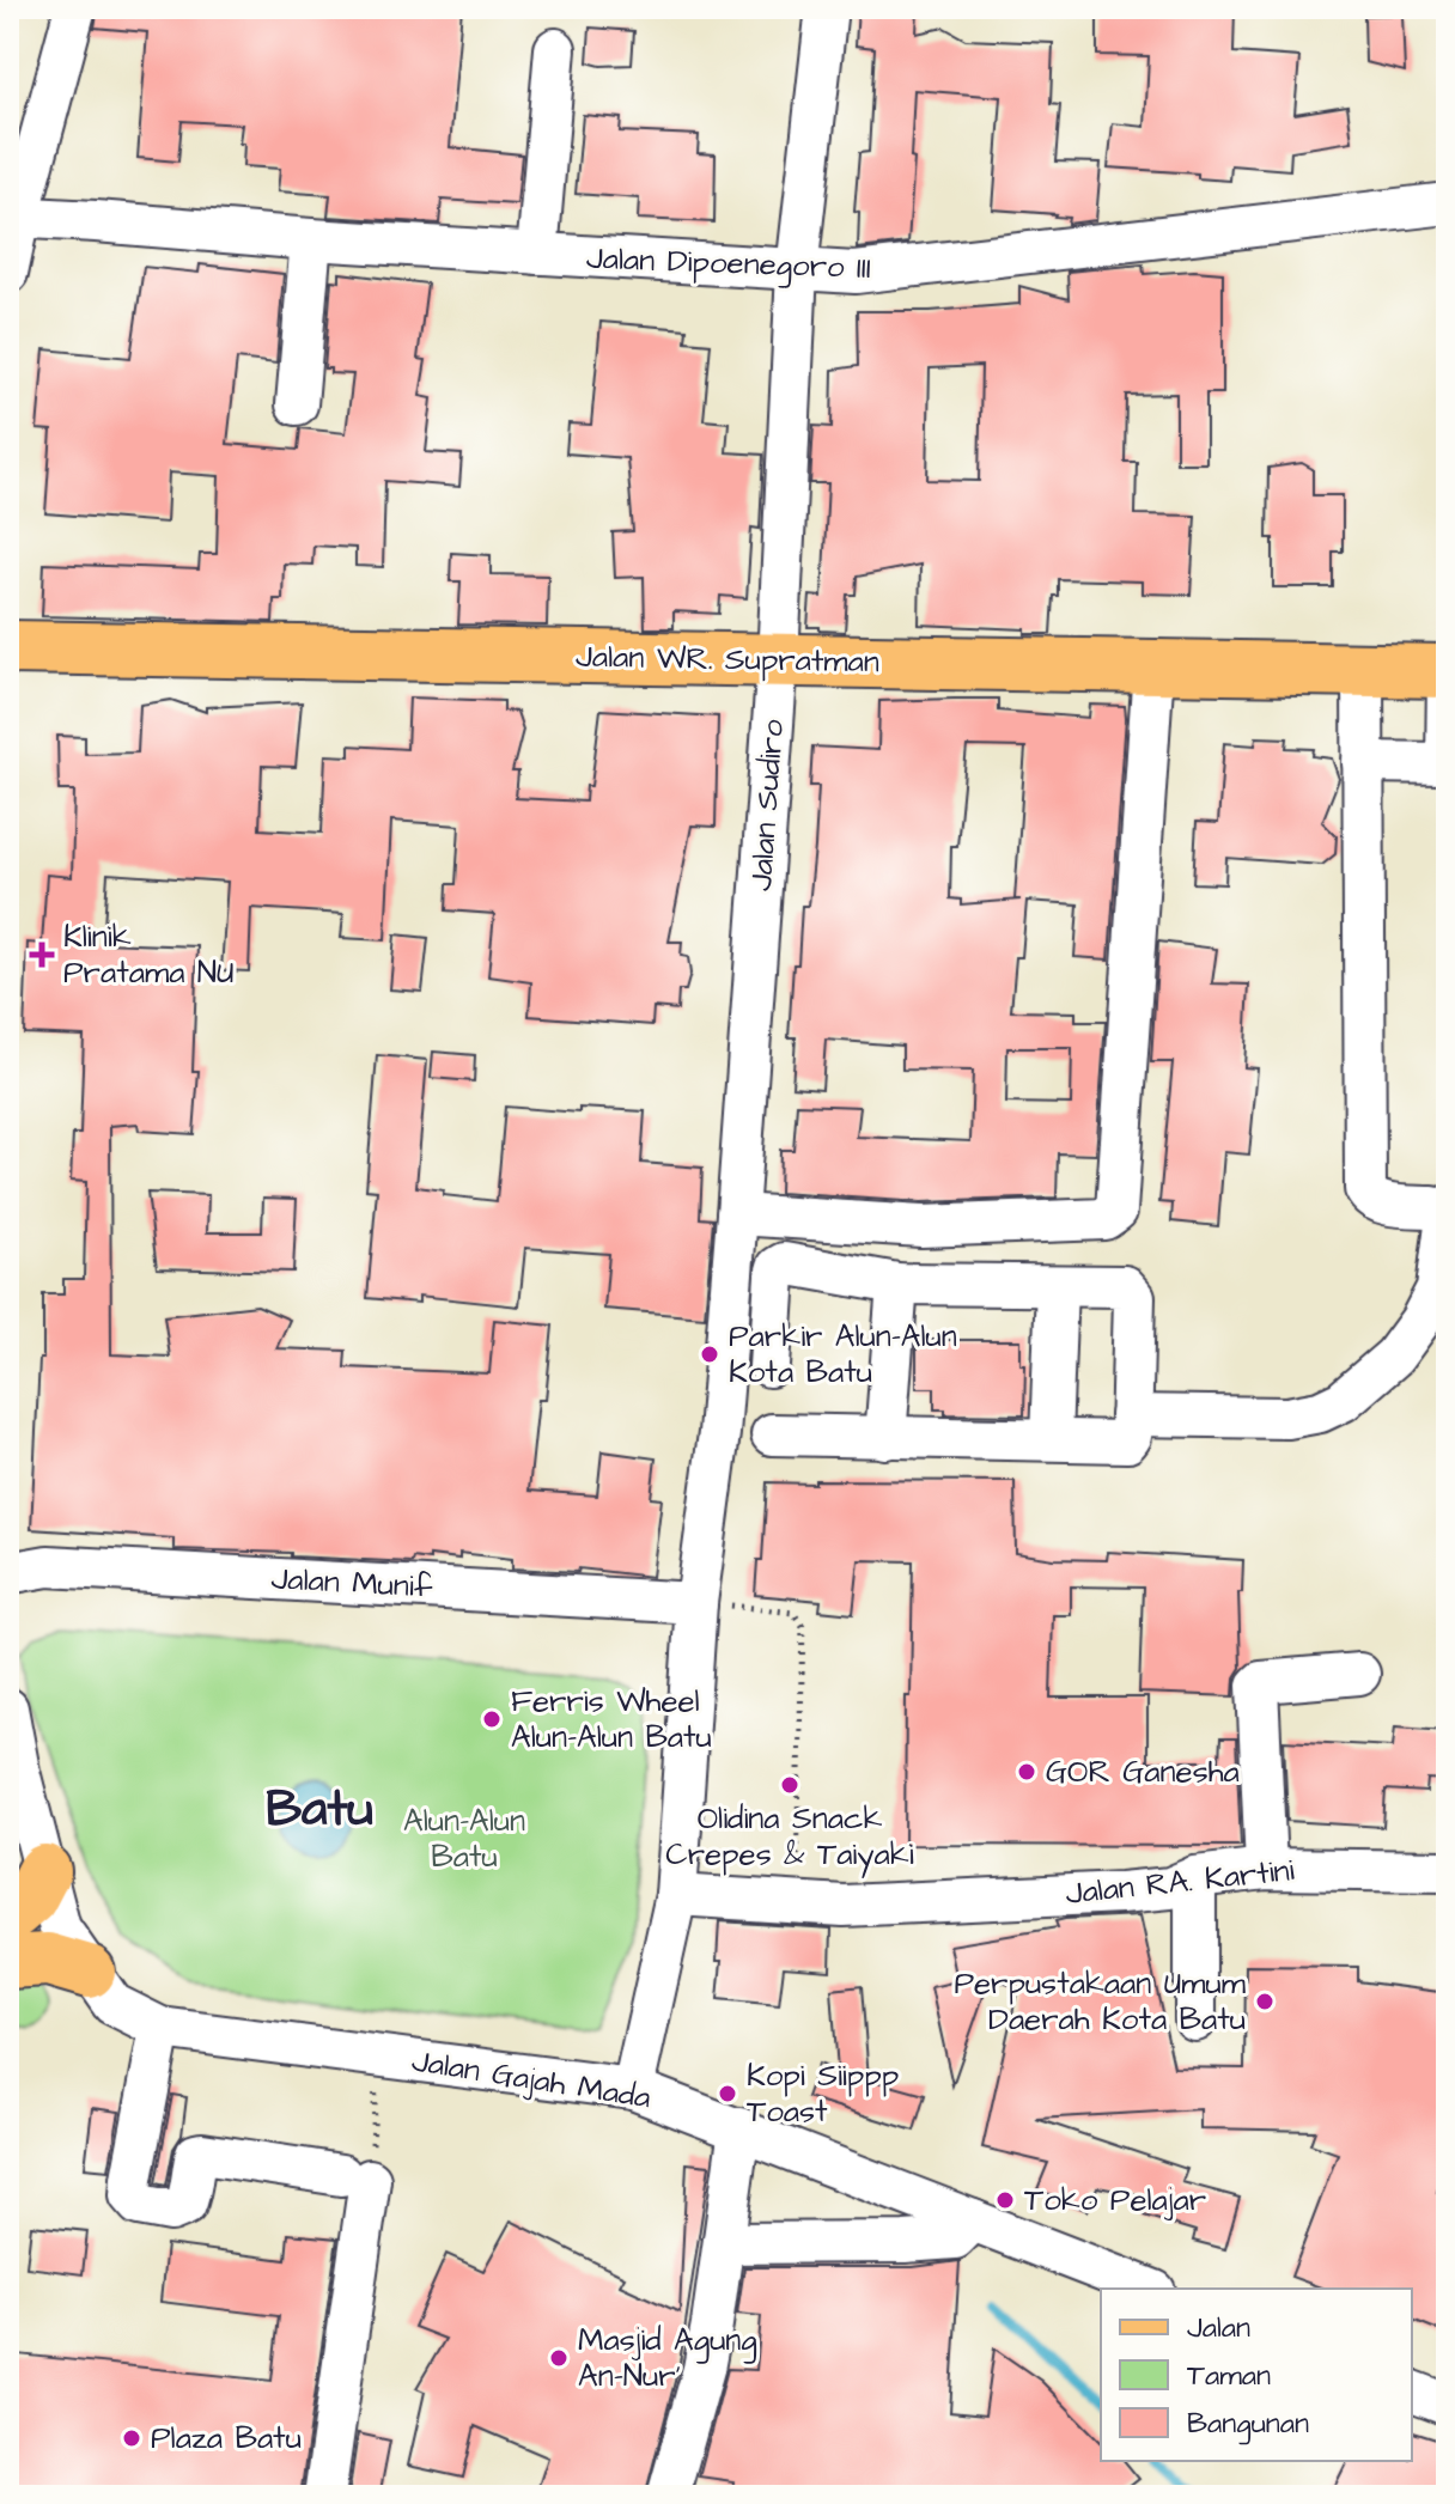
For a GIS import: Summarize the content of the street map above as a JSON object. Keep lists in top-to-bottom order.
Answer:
{
  "streets": {
    "main road": ["Jalan WR. Supratman"],
    "street": [
      "Jalan Dipoenegoro III",
      "Jalan Sudiro",
      "Jalan Munif",
      "Jalan RA. Kartini",
      "Jalan Gajah Mada"
    ]
  },
  "crossings": [
    ["Jalan Dipoenegoro III", "Jalan Sudiro"],
    ["Jalan WR. Supratman", "Jalan Sudiro"],
    ["Jalan Sudiro", "Jalan Munif"],
    ["Jalan Sudiro", "Jalan Gajah Mada"]
  ],
  "districts": ["Batu"],
  "parks": ["Alun-Alun Batu"],
  "places": {
    "health": ["Klinik Pratama NU"],
    "other": [
      "Parkir Alun-Alun Kota Batu",
      "Ferris Wheel Alun-Alun Batu",
      "GOR Ganesha",
      "Olidina Snack Crepes & Taiyaki",
      "Perpustakaan Umum Daerah Kota Batu",
      "Kopi Siippp Toast",
      "Toko Pelajar",
      "Masjid Agung An-Nur'",
      "Plaza Batu"
    ]
  },
  "legend": ["Jalan", "Taman", "Bangunan"]
}
